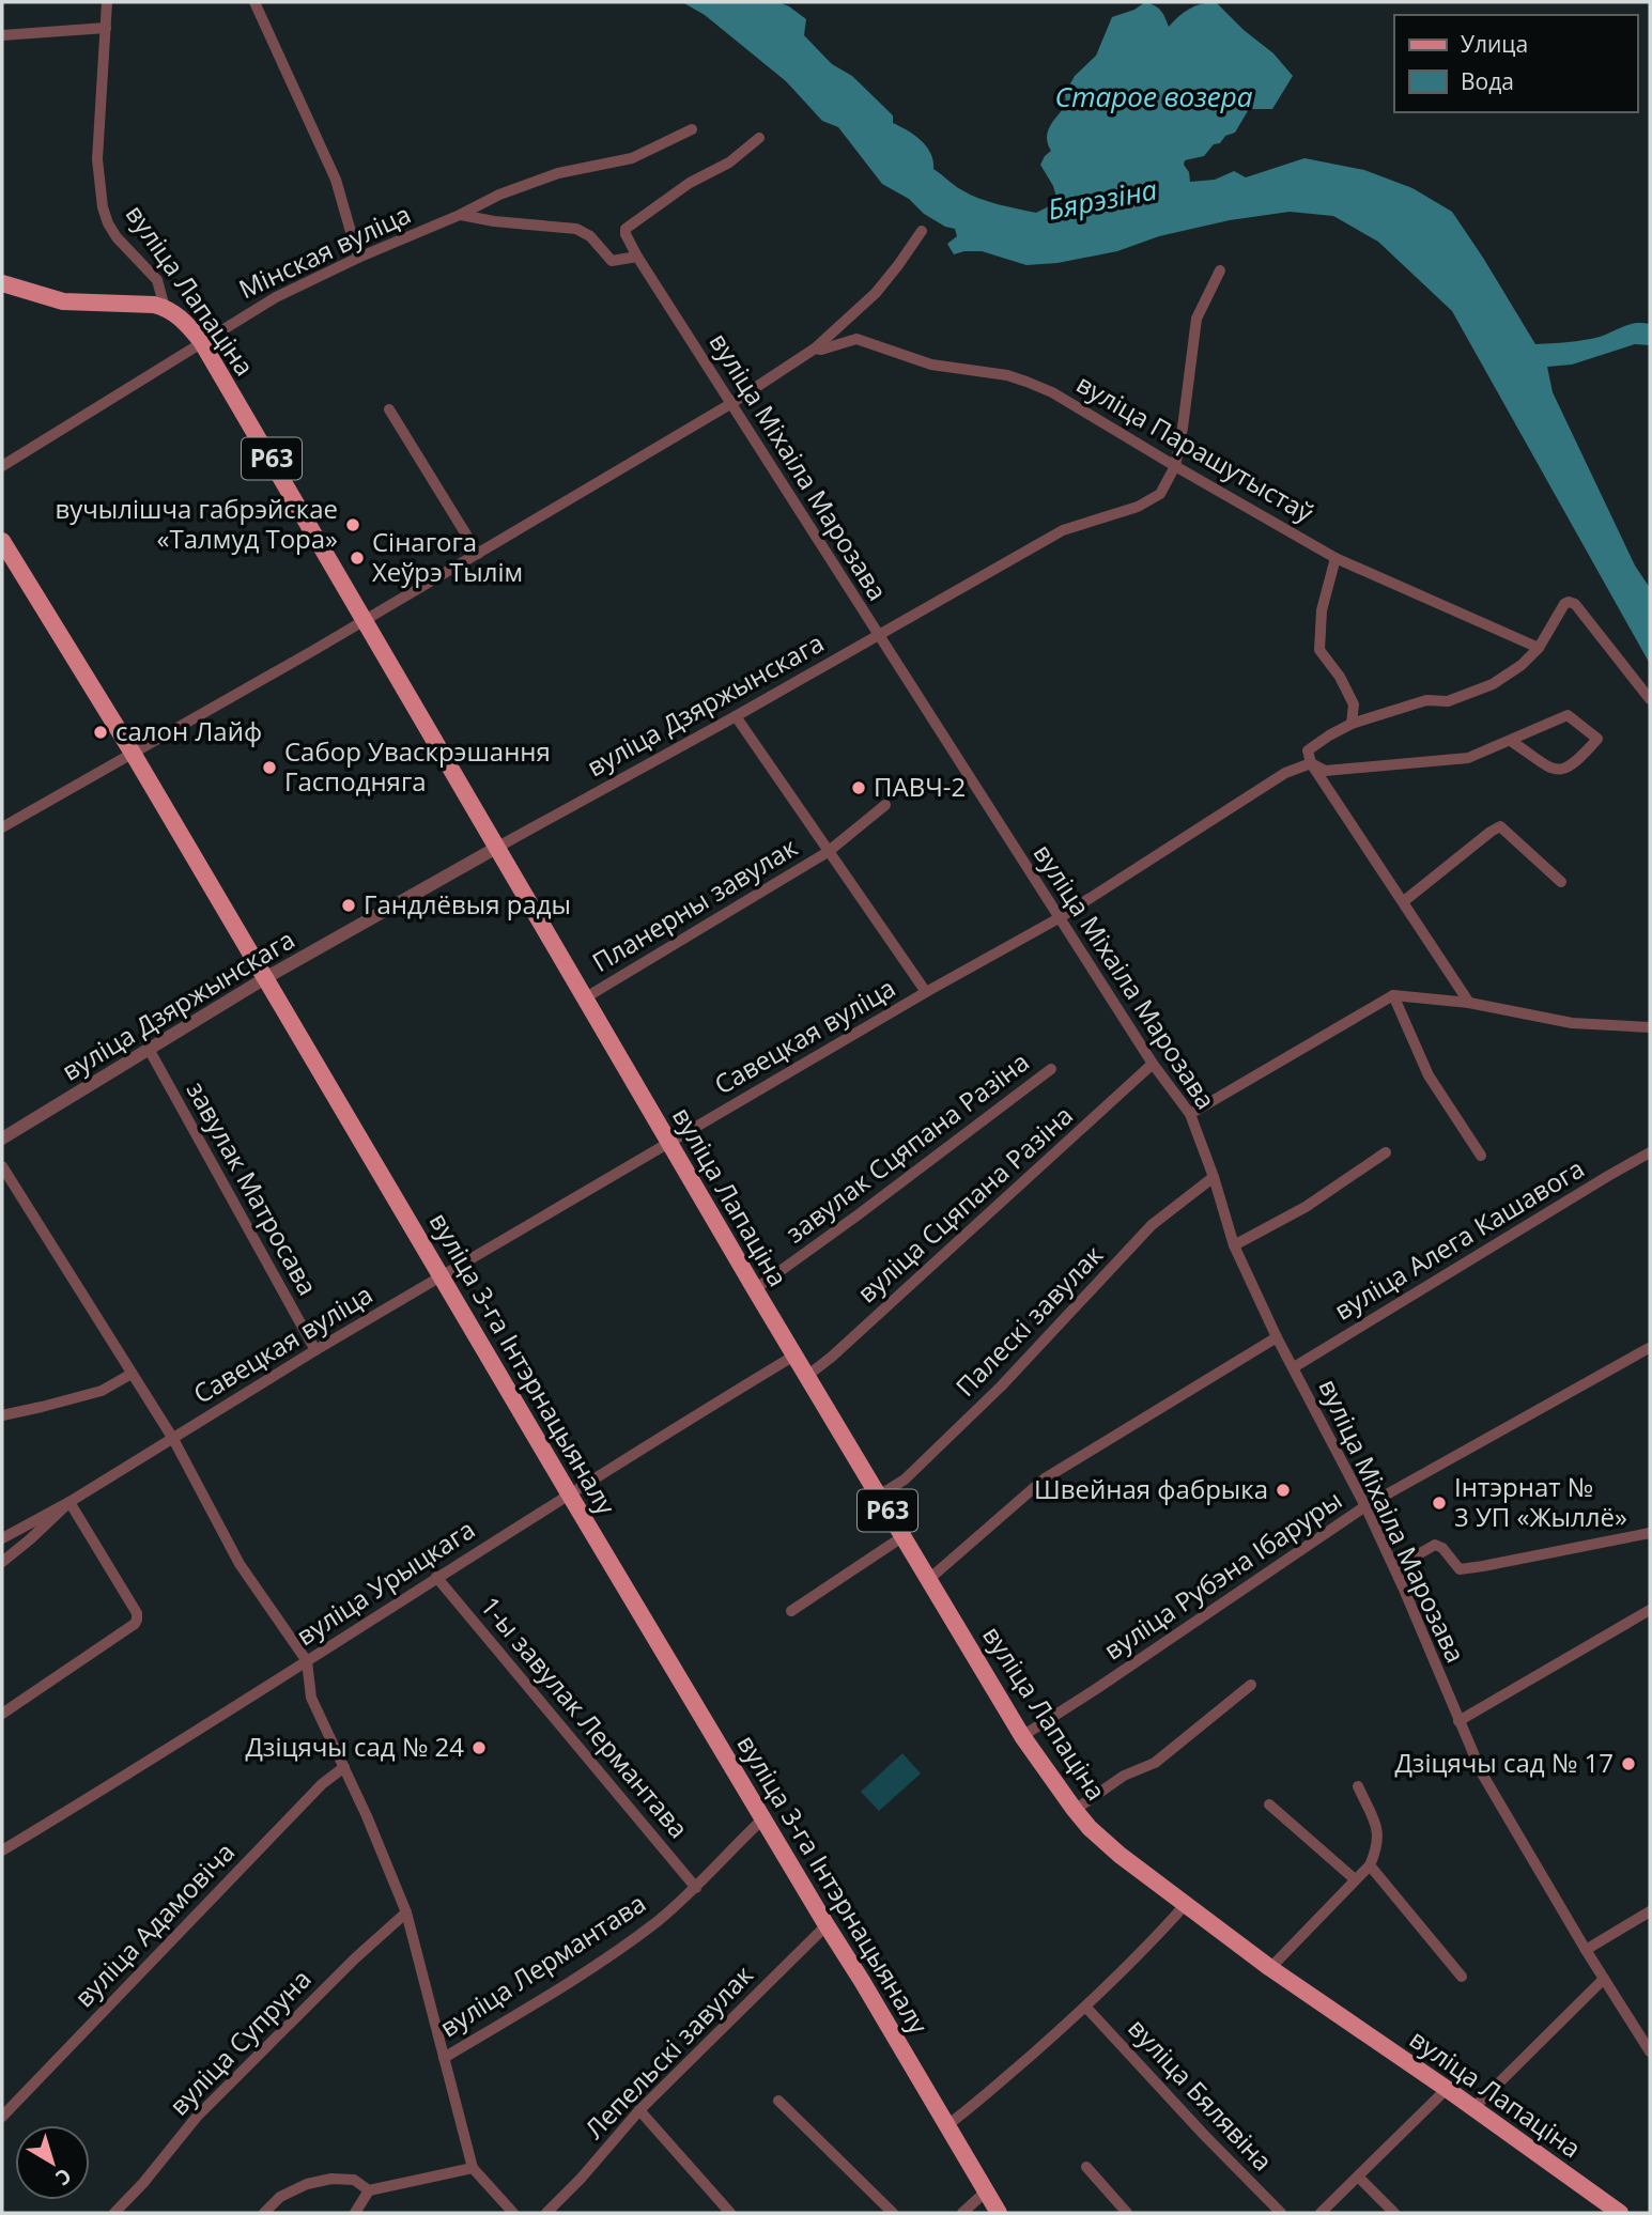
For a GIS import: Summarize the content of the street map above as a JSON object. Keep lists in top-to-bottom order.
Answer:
{
  "streets": {
    "main road": ["вуліца Лапаціна", "Р63", "вуліца 3-га Інтэрнацыяналу"],
    "street": [
      "Мінская вуліца",
      "вуліца Парашутыстаў",
      "вуліца Міхаіла Марозава",
      "вуліца Дзяржынскага",
      "Планерны завулак",
      "Савецкая вуліца",
      "завулак Сцяпана Разіна",
      "завулак Матросава",
      "вуліца Сцяпана Разіна",
      "вуліца Алега Кашавога",
      "Палескі завулак",
      "вуліца Рубэна Ібаруры",
      "вуліца Урыцкага",
      "1-ы завулак Лермантава",
      "вуліца Адамовіча",
      "вуліца Лермантава",
      "вуліца Супруна",
      "Лепельскі завулак",
      "вуліца Бялявіна"
    ]
  },
  "crossings": [
    ["Мінская вуліца", "вуліца Лапаціна"],
    ["вуліца Лапаціна", "вуліца Дзяржынскага"],
    ["вуліца Лапаціна", "Планерны завулак"],
    ["вуліца Лапаціна", "Савецкая вуліца"],
    ["вуліца Лапаціна", "завулак Сцяпана Разіна"],
    ["вуліца Лапаціна", "вуліца Сцяпана Разіна"],
    ["вуліца Лапаціна", "Палескі завулак"],
    ["вуліца Лапаціна", "вуліца Рубэна Ібаруры"],
    ["вуліца Лапаціна", "вуліца Урыцкага"],
    ["вуліца Парашутыстаў", "вуліца Дзяржынскага"],
    ["вуліца Міхаіла Марозава", "вуліца Дзяржынскага"],
    ["вуліца Міхаіла Марозава", "Савецкая вуліца"],
    ["вуліца Міхаіла Марозава", "вуліца Сцяпана Разіна"],
    ["вуліца Міхаіла Марозава", "вуліца Алега Кашавога"],
    ["вуліца Міхаіла Марозава", "Палескі завулак"],
    ["вуліца Міхаіла Марозава", "вуліца Рубэна Ібаруры"],
    ["вуліца Дзяржынскага", "Планерны завулак"],
    ["вуліца Дзяржынскага", "завулак Матросава"],
    ["вуліца Дзяржынскага", "вуліца 3-га Інтэрнацыяналу"],
    ["Планерны завулак", "Савецкая вуліца"],
    ["Савецкая вуліца", "завулак Матросава"],
    ["Савецкая вуліца", "вуліца 3-га Інтэрнацыяналу"],
    ["вуліца 3-га Інтэрнацыяналу", "вуліца Урыцкага"],
    ["вуліца 3-га Інтэрнацыяналу", "вуліца Лермантава"],
    ["вуліца 3-га Інтэрнацыяналу", "Лепельскі завулак"],
    ["вуліца Урыцкага", "1-ы завулак Лермантава"],
    ["1-ы завулак Лермантава", "вуліца Лермантава"]
  ],
  "water": ["Старое возера", "Бярэзіна"],
  "places": [
    "вучылішча габрэйскае «Талмуд Тора»",
    "Сінагога Хеўрэ Тылім",
    "салон Лайф",
    "Сабор Уваскрэшання Гасподняга",
    "ПАВЧ-2",
    "Гандлёвыя рады",
    "Швейная фабрыка",
    "Інтэрнат № 3 УП «Жыллё»",
    "Дзіцячы сад № 24",
    "Дзіцячы сад № 17"
  ],
  "legend": ["Улица", "Вода"],
  "north": "bottom right"
}
